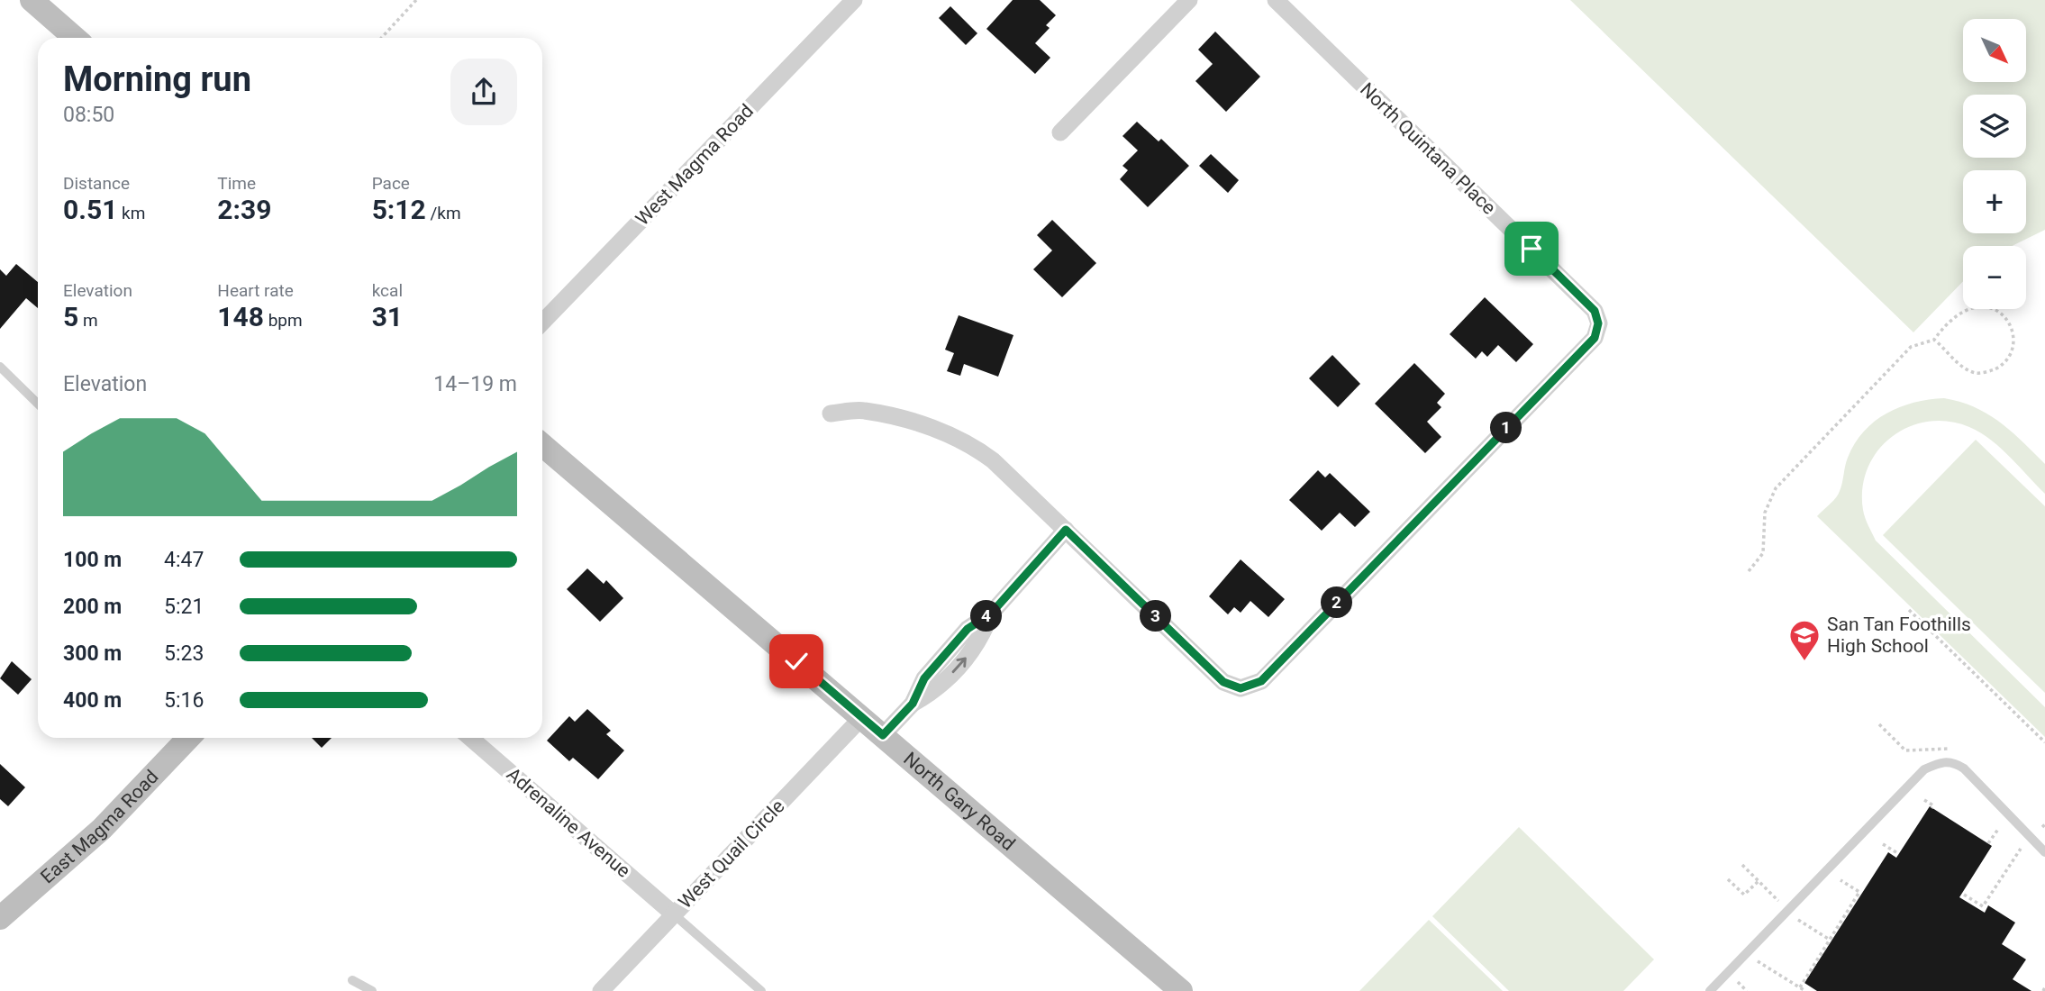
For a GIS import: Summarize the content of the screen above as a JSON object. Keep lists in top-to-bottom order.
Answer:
{
  "streets": {
    "street": [
      "North Quintana Place",
      "West Magma Road",
      "North Gary Road",
      "Adrenaline Avenue",
      "East Magma Road",
      "West Quail Circle"
    ]
  },
  "crossings": [
    ["North Gary Road", "West Quail Circle"],
    ["Adrenaline Avenue", "West Quail Circle"]
  ],
  "places": {
    "school or university": ["San Tan Foothills High School"]
  },
  "north": "bottom right",
  "page": {
    "map_buttons": ["+", "−"],
    "heading": ["Morning run", "08:50"],
    "stats": [
      ["Distance", "0.51 km"],
      ["Time", "2:39"],
      ["Pace", "5:12 /km"],
      ["Elevation", "5 m"],
      ["Heart rate", "148 bpm"],
      ["kcal", "31"]
    ],
    "chart": ["Elevation", "14–19 m"],
    "pins": [
      "1",
      "2",
      "3",
      "4"
    ],
    "list": [
      {
        "name": "100 m",
        "note": "4:47"
      },
      {
        "name": "200 m",
        "note": "5:21"
      },
      {
        "name": "300 m",
        "note": "5:23"
      },
      {
        "name": "400 m",
        "note": "5:16"
      }
    ]
  }
}
